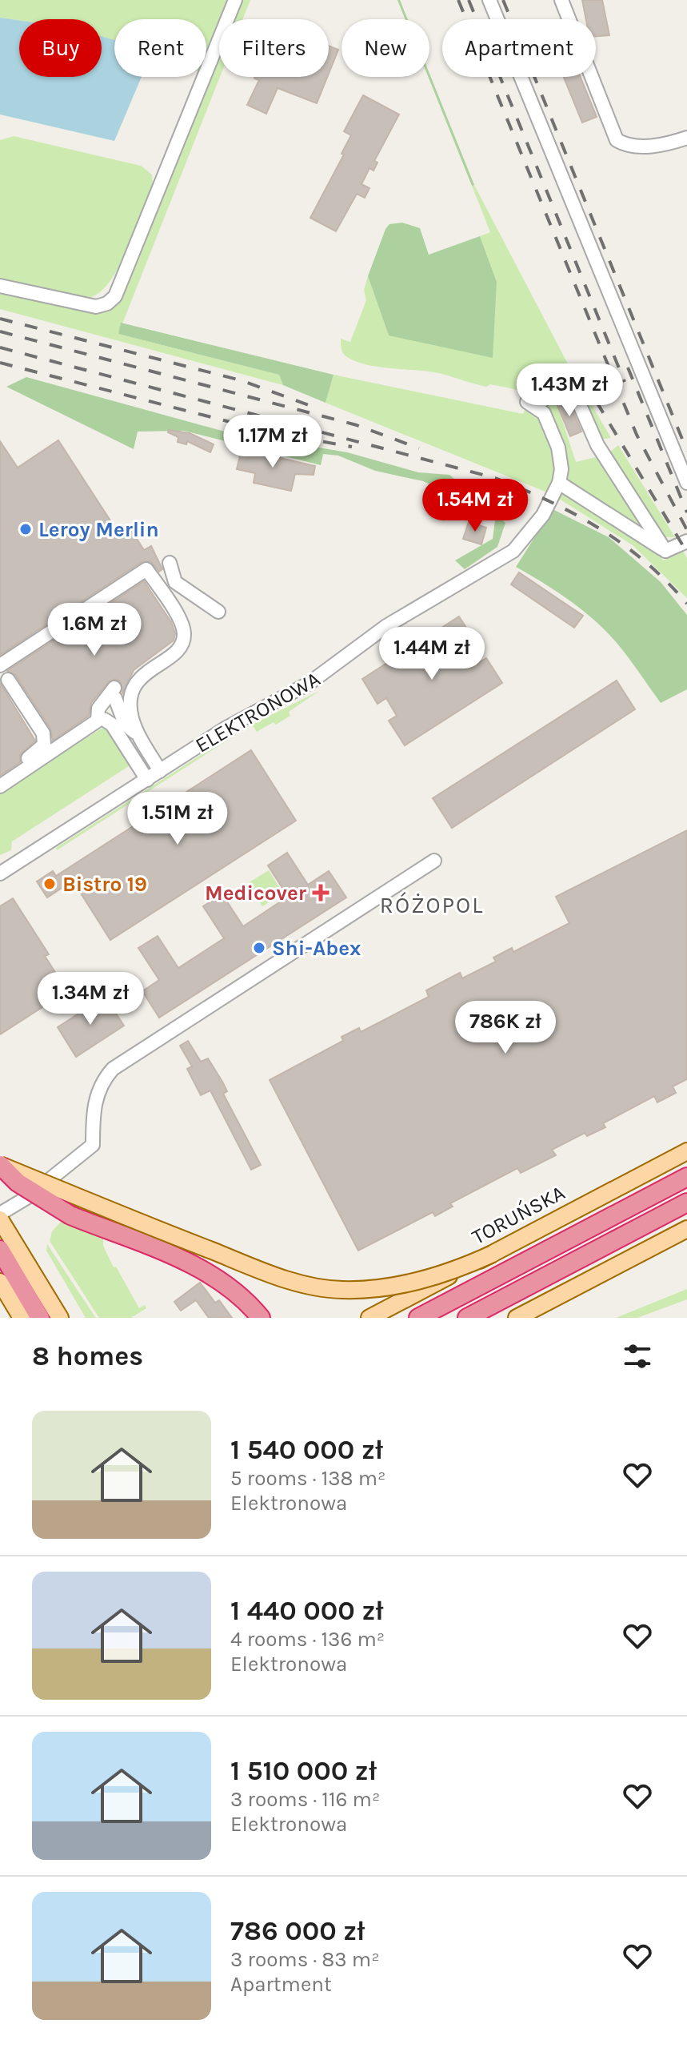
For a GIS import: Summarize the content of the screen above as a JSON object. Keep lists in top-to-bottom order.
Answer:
{
  "streets": {
    "main road": ["TORUŃSKA"],
    "street": ["ELEKTRONOWA"]
  },
  "districts": ["RÓŻOPOL"],
  "places": {
    "other": ["Leroy Merlin", "Bistro 19", "Shi-Abex"],
    "health": ["Medicover"]
  },
  "page": {
    "chip": [
      "Buy",
      "Rent",
      "Filters",
      "New",
      "Apartment"
    ],
    "price": [
      "1.43M zł",
      "1.17M zł",
      "1.54M zł",
      "1.6M zł",
      "1.44M zł",
      "1.51M zł",
      "1.34M zł",
      "786K zł"
    ],
    "heading": "8 homes",
    "list": [
      {
        "name": "1 540 000 zł",
        "note": "5 rooms · 138 m² · Elektronowa"
      },
      {
        "name": "1 440 000 zł",
        "note": "4 rooms · 136 m² · Elektronowa"
      },
      {
        "name": "1 510 000 zł",
        "note": "3 rooms · 116 m² · Elektronowa"
      },
      {
        "name": "786 000 zł",
        "note": "3 rooms · 83 m² · Apartment"
      }
    ]
  }
}
